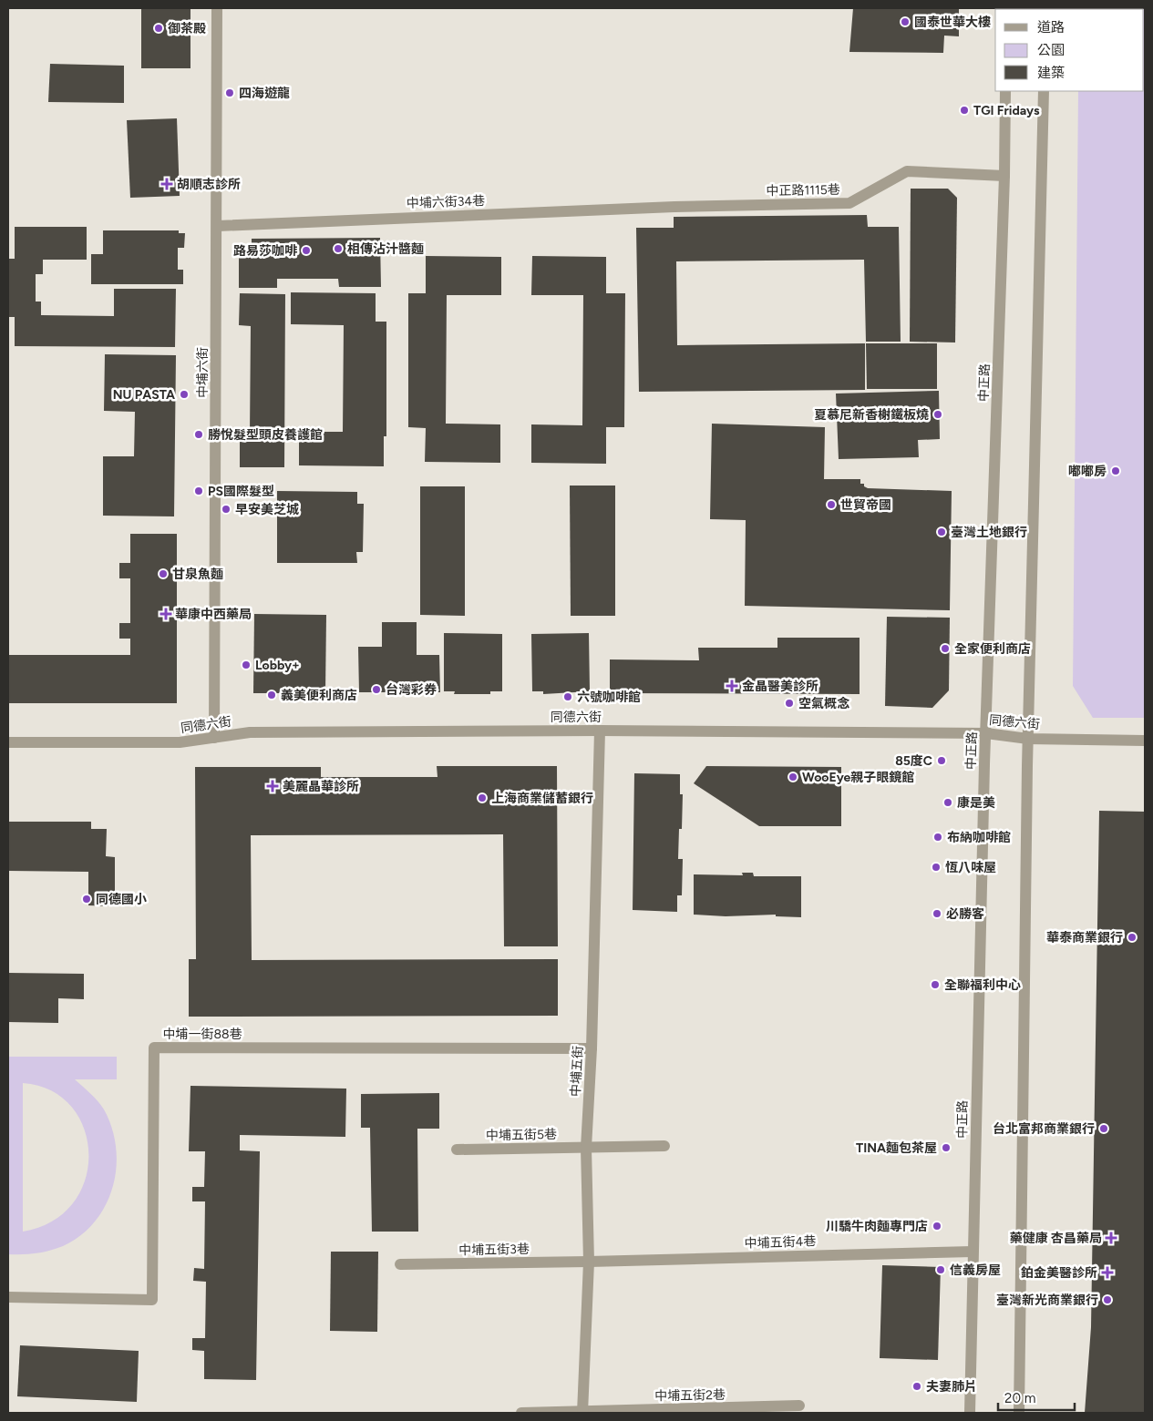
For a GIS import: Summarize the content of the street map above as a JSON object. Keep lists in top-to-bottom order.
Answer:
{
  "streets": {
    "street": [
      "中正路1115巷",
      "中埔六街34巷",
      "中埔六街",
      "中正路",
      "同德六街",
      "中埔一街88巷",
      "中埔五街",
      "中埔五街5巷",
      "中埔五街4巷",
      "中埔五街3巷",
      "中埔五街2巷"
    ]
  },
  "crossings": [
    ["中正路1115巷", "中埔六街34巷"],
    ["中正路1115巷", "中正路"],
    ["中埔六街34巷", "中埔六街"],
    ["中埔六街", "同德六街"],
    ["中正路", "同德六街"],
    ["中正路", "中埔五街4巷"],
    ["同德六街", "中埔五街"],
    ["中埔一街88巷", "中埔五街"],
    ["中埔五街", "中埔五街5巷"],
    ["中埔五街", "中埔五街4巷"],
    ["中埔五街", "中埔五街3巷"],
    ["中埔五街", "中埔五街2巷"],
    ["中埔五街4巷", "中埔五街3巷"]
  ],
  "places": {
    "other": [
      "國泰世華大樓",
      "御茶殿",
      "四海遊龍",
      "TGI Fridays",
      "相傳沾汁醬麵",
      "路易莎咖啡",
      "NU PASTA",
      "夏慕尼新香榭鐵板燒",
      "勝悅髮型頭皮養護館",
      "嘟嘟房",
      "PS國際髮型",
      "世貿帝國",
      "早安美芝城",
      "臺灣土地銀行",
      "甘泉魚麵",
      "全家便利商店",
      "Lobby+",
      "台灣彩券",
      "義美便利商店",
      "六號咖啡館",
      "空氣概念",
      "85度C",
      "WooEye親子眼鏡館",
      "上海商業儲蓄銀行",
      "康是美",
      "布納咖啡館",
      "恆八味屋",
      "同德國小",
      "必勝客",
      "華泰商業銀行",
      "全聯福利中心",
      "台北富邦商業銀行",
      "TINA麵包茶屋",
      "川驕牛肉麵專門店",
      "信義房屋",
      "臺灣新光商業銀行",
      "夫妻肺片"
    ],
    "health": [
      "胡順志診所",
      "華康中西藥局",
      "金晶醫美診所",
      "美麗晶華診所",
      "藥健康 杏昌藥局",
      "鉑金美醫診所"
    ]
  },
  "legend": ["道路", "公園", "建築"],
  "scale_bar": "20 m"
}
